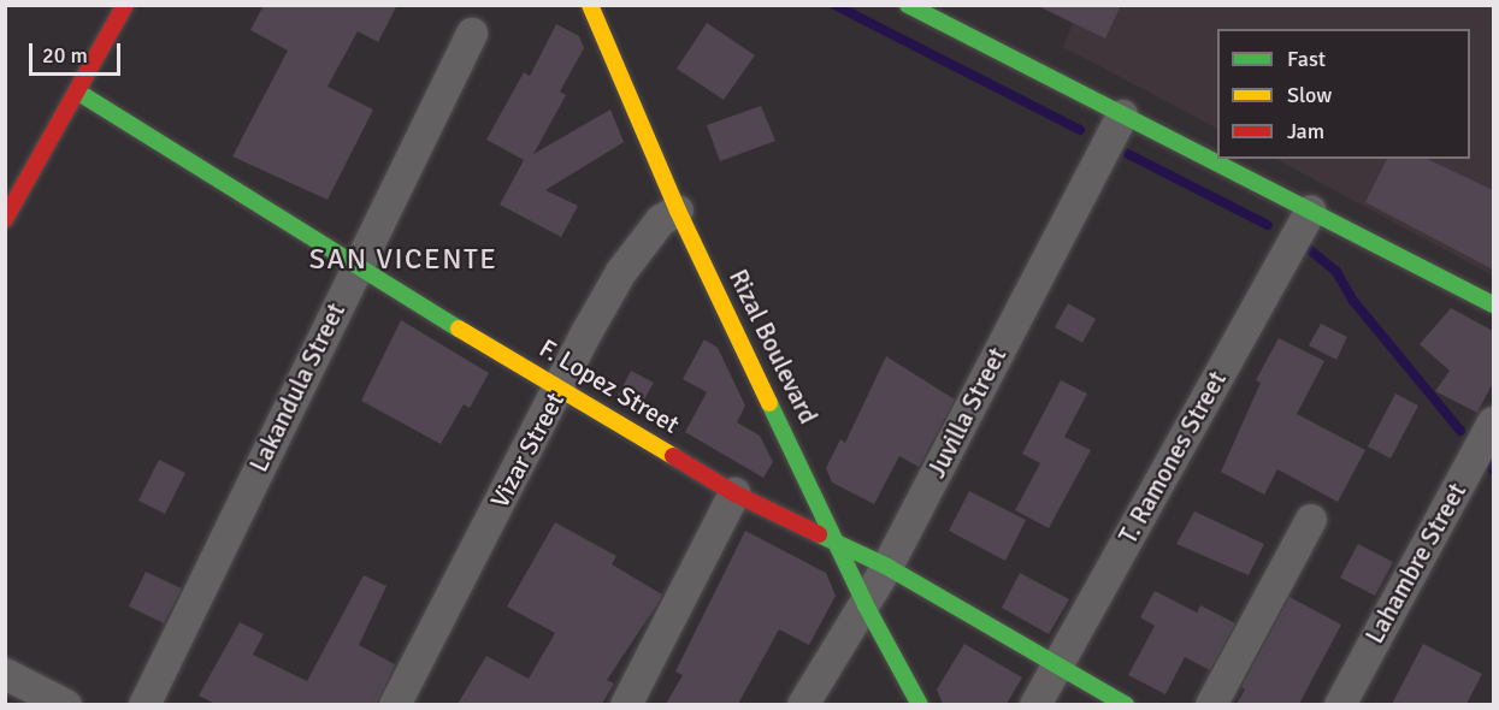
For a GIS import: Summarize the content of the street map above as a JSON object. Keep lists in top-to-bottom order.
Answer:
{
  "streets": {
    "main road": ["Rizal Boulevard", "F. Lopez Street"],
    "street": [
      "Lakandula Street",
      "Juvilla Street",
      "Vizar Street",
      "T. Ramones Street",
      "Lahambre Street"
    ]
  },
  "crossings": [
    ["Rizal Boulevard", "F. Lopez Street"],
    ["Rizal Boulevard", "Juvilla Street"],
    ["Rizal Boulevard", "Vizar Street"],
    ["F. Lopez Street", "Lakandula Street"],
    ["F. Lopez Street", "Juvilla Street"],
    ["F. Lopez Street", "Vizar Street"],
    ["F. Lopez Street", "T. Ramones Street"]
  ],
  "districts": ["SAN VICENTE"],
  "legend": ["Fast", "Slow", "Jam"],
  "scale_bar": "20 m"
}
